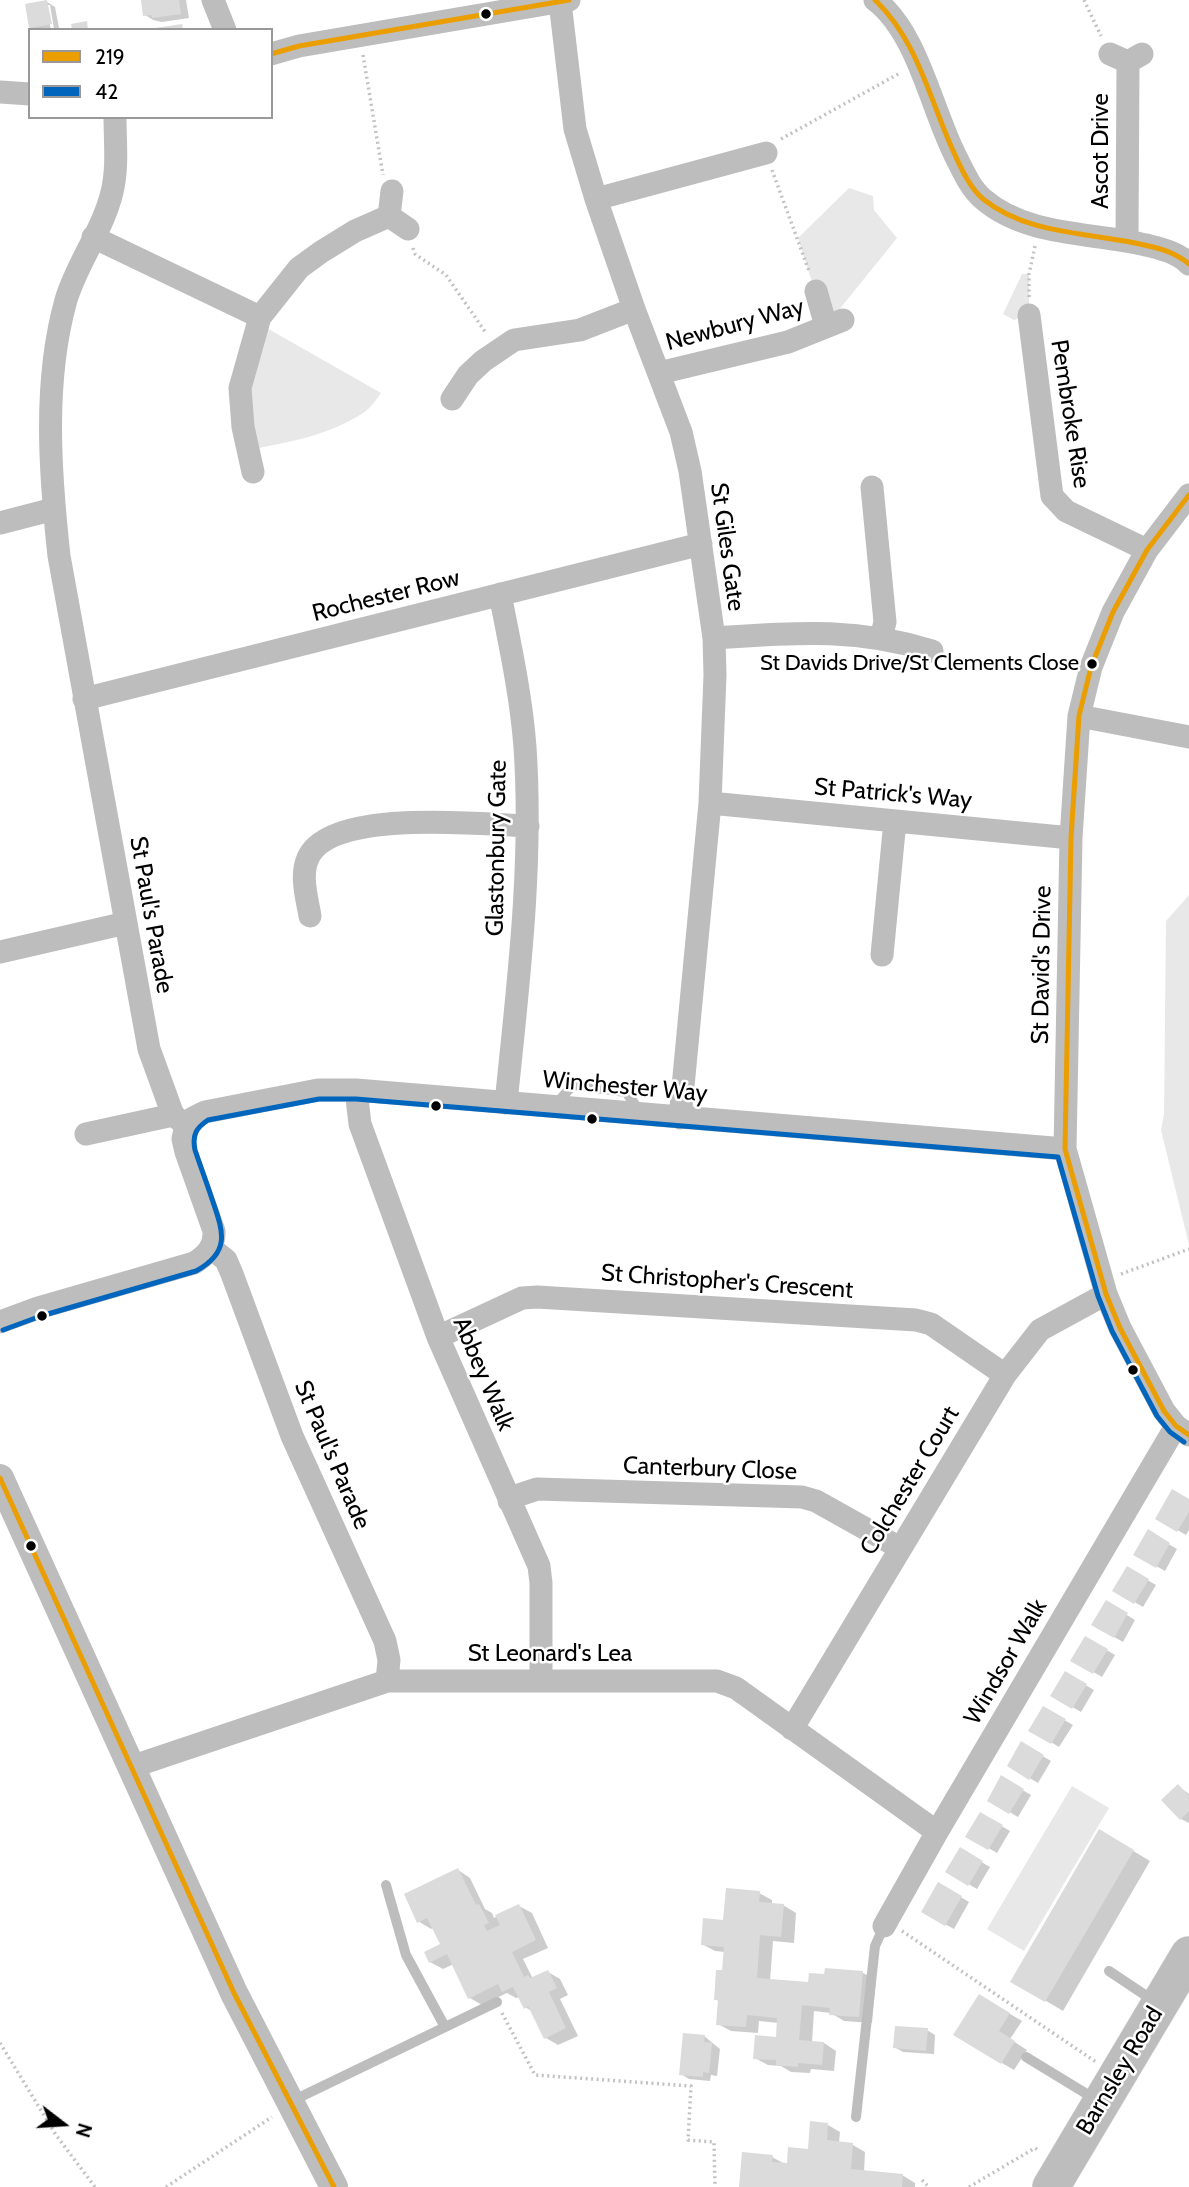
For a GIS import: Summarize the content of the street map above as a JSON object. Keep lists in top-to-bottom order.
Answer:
{
  "streets": {
    "highway": ["Barnsley Road"],
    "street": [
      "Ascot Drive",
      "Newbury Way",
      "Pembroke Rise",
      "St Giles Gate",
      "Rochester Row",
      "St Patrick's Way",
      "Glastonbury Gate",
      "St Paul's Parade",
      "St David's Drive",
      "Winchester Way",
      "St Christopher's Crescent",
      "Abbey Walk",
      "Canterbury Close",
      "Colchester Court",
      "St Leonard's Lea",
      "Windsor Walk"
    ]
  },
  "crossings": [
    ["Newbury Way", "St Giles Gate"],
    ["Pembroke Rise", "St David's Drive"],
    ["St Giles Gate", "Rochester Row"],
    ["St Giles Gate", "St Patrick's Way"],
    ["St Giles Gate", "Winchester Way"],
    ["Rochester Row", "Glastonbury Gate"],
    ["Rochester Row", "St Paul's Parade"],
    ["St Patrick's Way", "St David's Drive"],
    ["Glastonbury Gate", "Winchester Way"],
    ["St Paul's Parade", "Winchester Way"],
    ["St Paul's Parade", "St Leonard's Lea"],
    ["St David's Drive", "Winchester Way"],
    ["St David's Drive", "Colchester Court"],
    ["St David's Drive", "Windsor Walk"],
    ["Winchester Way", "Abbey Walk"],
    ["St Christopher's Crescent", "Abbey Walk"],
    ["St Christopher's Crescent", "Colchester Court"],
    ["Abbey Walk", "Canterbury Close"],
    ["Abbey Walk", "St Leonard's Lea"],
    ["Canterbury Close", "Colchester Court"],
    ["Colchester Court", "St Leonard's Lea"],
    ["St Leonard's Lea", "Windsor Walk"]
  ],
  "places": ["St Davids Drive/St Clements Close"],
  "lines": ["transit line 219", "transit line 42"],
  "legend": ["219", "42"],
  "north": "right"
}
